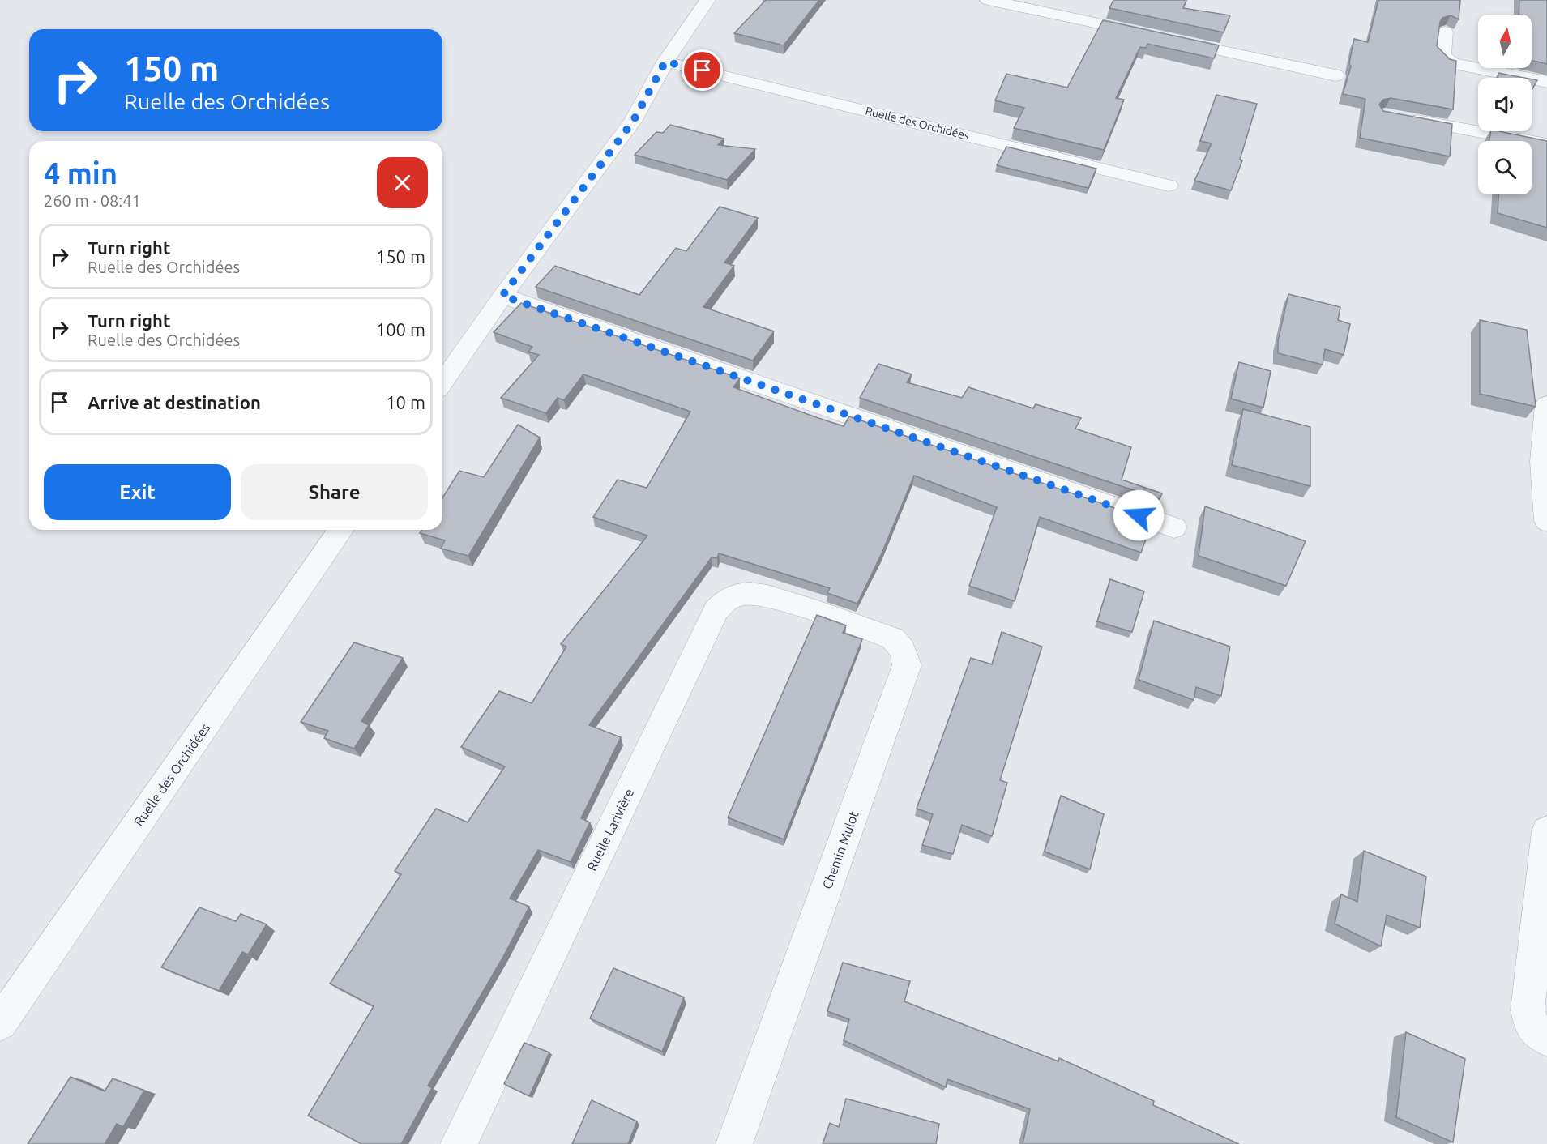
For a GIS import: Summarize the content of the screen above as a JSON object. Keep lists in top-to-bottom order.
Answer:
{
  "streets": {
    "street": ["Ruelle des Orchidées", "Ruelle Larivière", "Chemin Mulot"]
  },
  "crossings": [
    ["Ruelle Larivière", "Chemin Mulot"]
  ],
  "north": "top",
  "page": {
    "turn": ["150 m", "Ruelle des Orchidées"],
    "heading": ["4 min", "260 m · 08:41"],
    "list": [
      {
        "name": "Turn right",
        "note": "Ruelle des Orchidées",
        "value": "150 m"
      },
      {
        "name": "Turn right",
        "note": "Ruelle des Orchidées",
        "value": "100 m"
      },
      {
        "name": "Arrive at destination",
        "value": "10 m"
      }
    ],
    "buttons": ["Exit", "Share"]
  }
}
